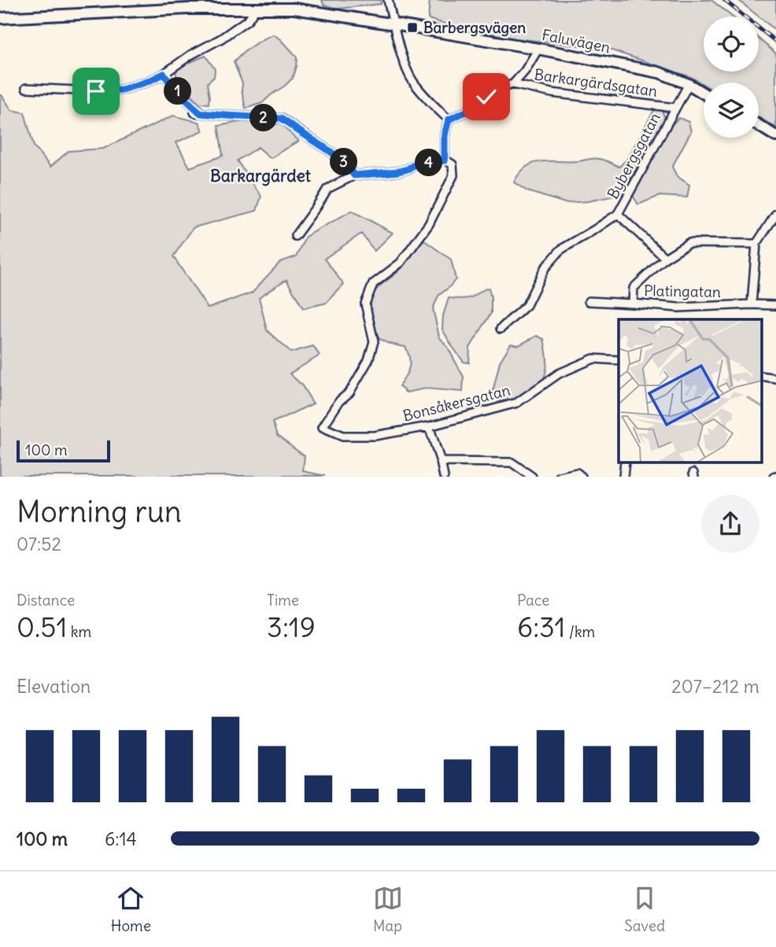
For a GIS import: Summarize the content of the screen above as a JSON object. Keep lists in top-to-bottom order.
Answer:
{
  "streets": {
    "street": [
      "Faluvägen",
      "Barkargärdsgatan",
      "Bybergsgatan",
      "Platingatan",
      "Bonsåkersgatan"
    ]
  },
  "crossings": [
    ["Faluvägen", "Barkargärdsgatan"],
    ["Faluvägen", "Bybergsgatan"],
    ["Barkargärdsgatan", "Bybergsgatan"]
  ],
  "districts": ["Barkargärdet"],
  "places": {
    "transit": ["Barbergsvägen"]
  },
  "scale_bar": "100 m",
  "page": {
    "pins": [
      "1",
      "2",
      "3",
      "4"
    ],
    "scale": "100 m",
    "heading": ["Morning run", "07:52"],
    "stats": [
      ["Distance", "0.51 km"],
      ["Time", "3:19"],
      ["Pace", "6:31 /km"]
    ],
    "chart": ["Elevation", "207–212 m"],
    "list": [
      {
        "name": "100 m",
        "note": "6:14"
      }
    ],
    "tabs": ["Home", "Map", "Saved"]
  }
}
